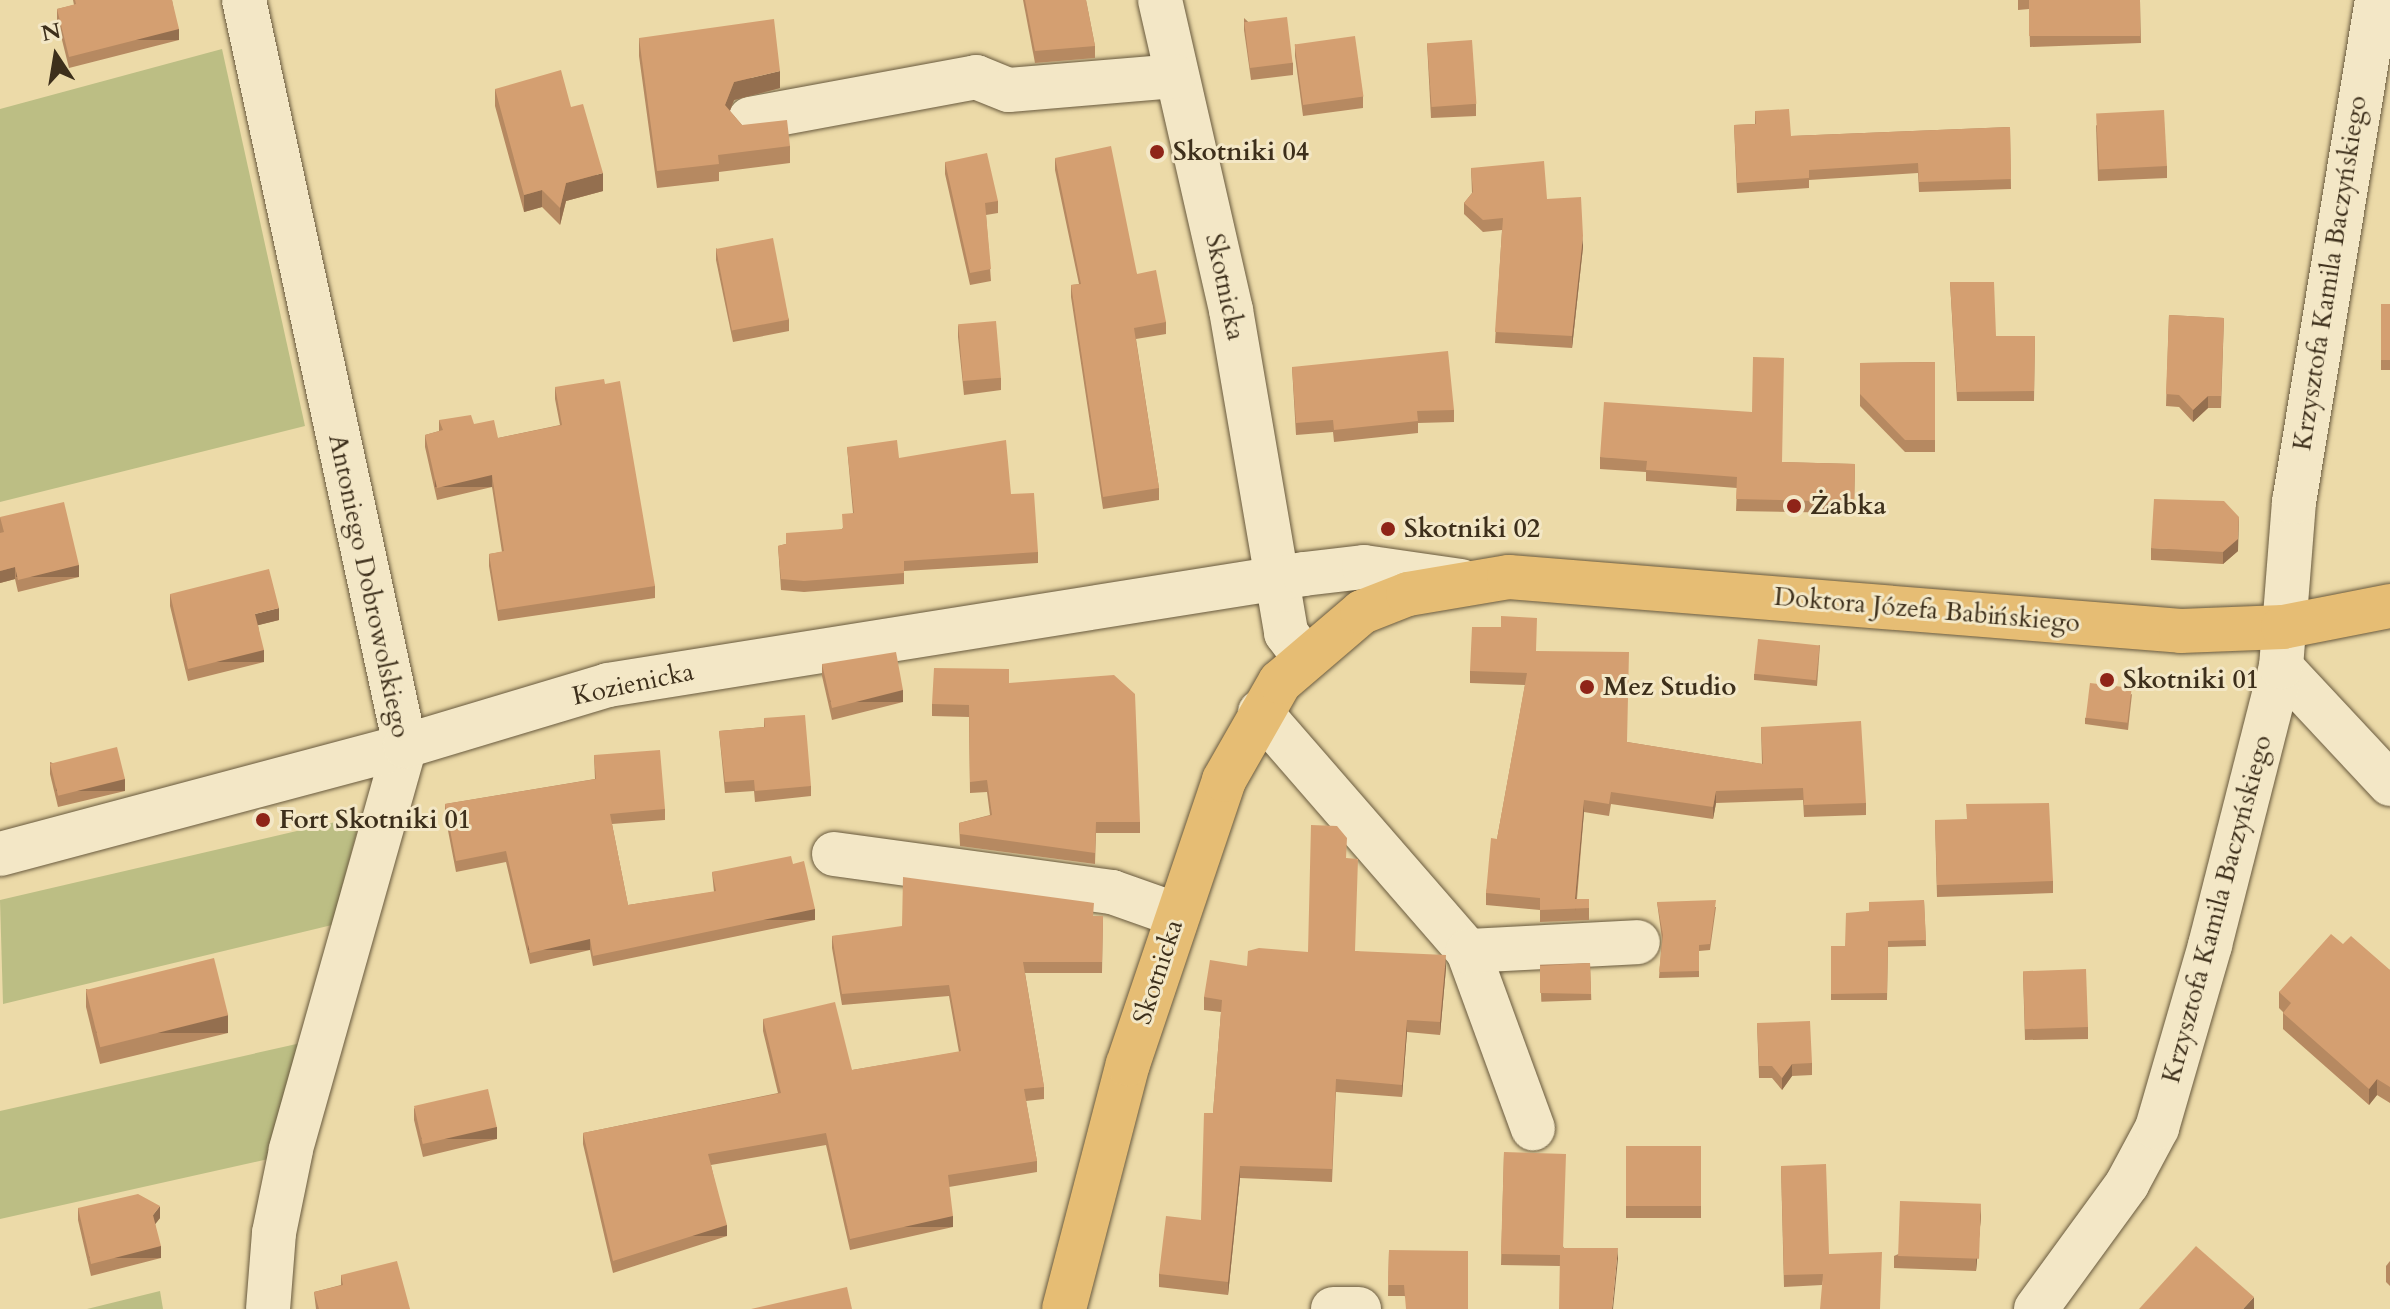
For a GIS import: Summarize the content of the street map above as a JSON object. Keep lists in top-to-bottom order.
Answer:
{
  "streets": {
    "main road": ["Skotnicka", "Doktora Józefa Babińskiego"],
    "street": ["Krzysztofa Kamila Baczyńskiego", "Antoniego Dobrowolskiego", "Kozienicka"]
  },
  "crossings": [
    ["Krzysztofa Kamila Baczyńskiego", "Doktora Józefa Babińskiego"],
    ["Skotnicka", "Doktora Józefa Babińskiego"],
    ["Skotnicka", "Kozienicka"],
    ["Antoniego Dobrowolskiego", "Kozienicka"]
  ],
  "places": [
    "Skotniki 04",
    "Żabka",
    "Skotniki 02",
    "Skotniki 01",
    "Mez Studio",
    "Fort Skotniki 01"
  ],
  "north": "top"
}
